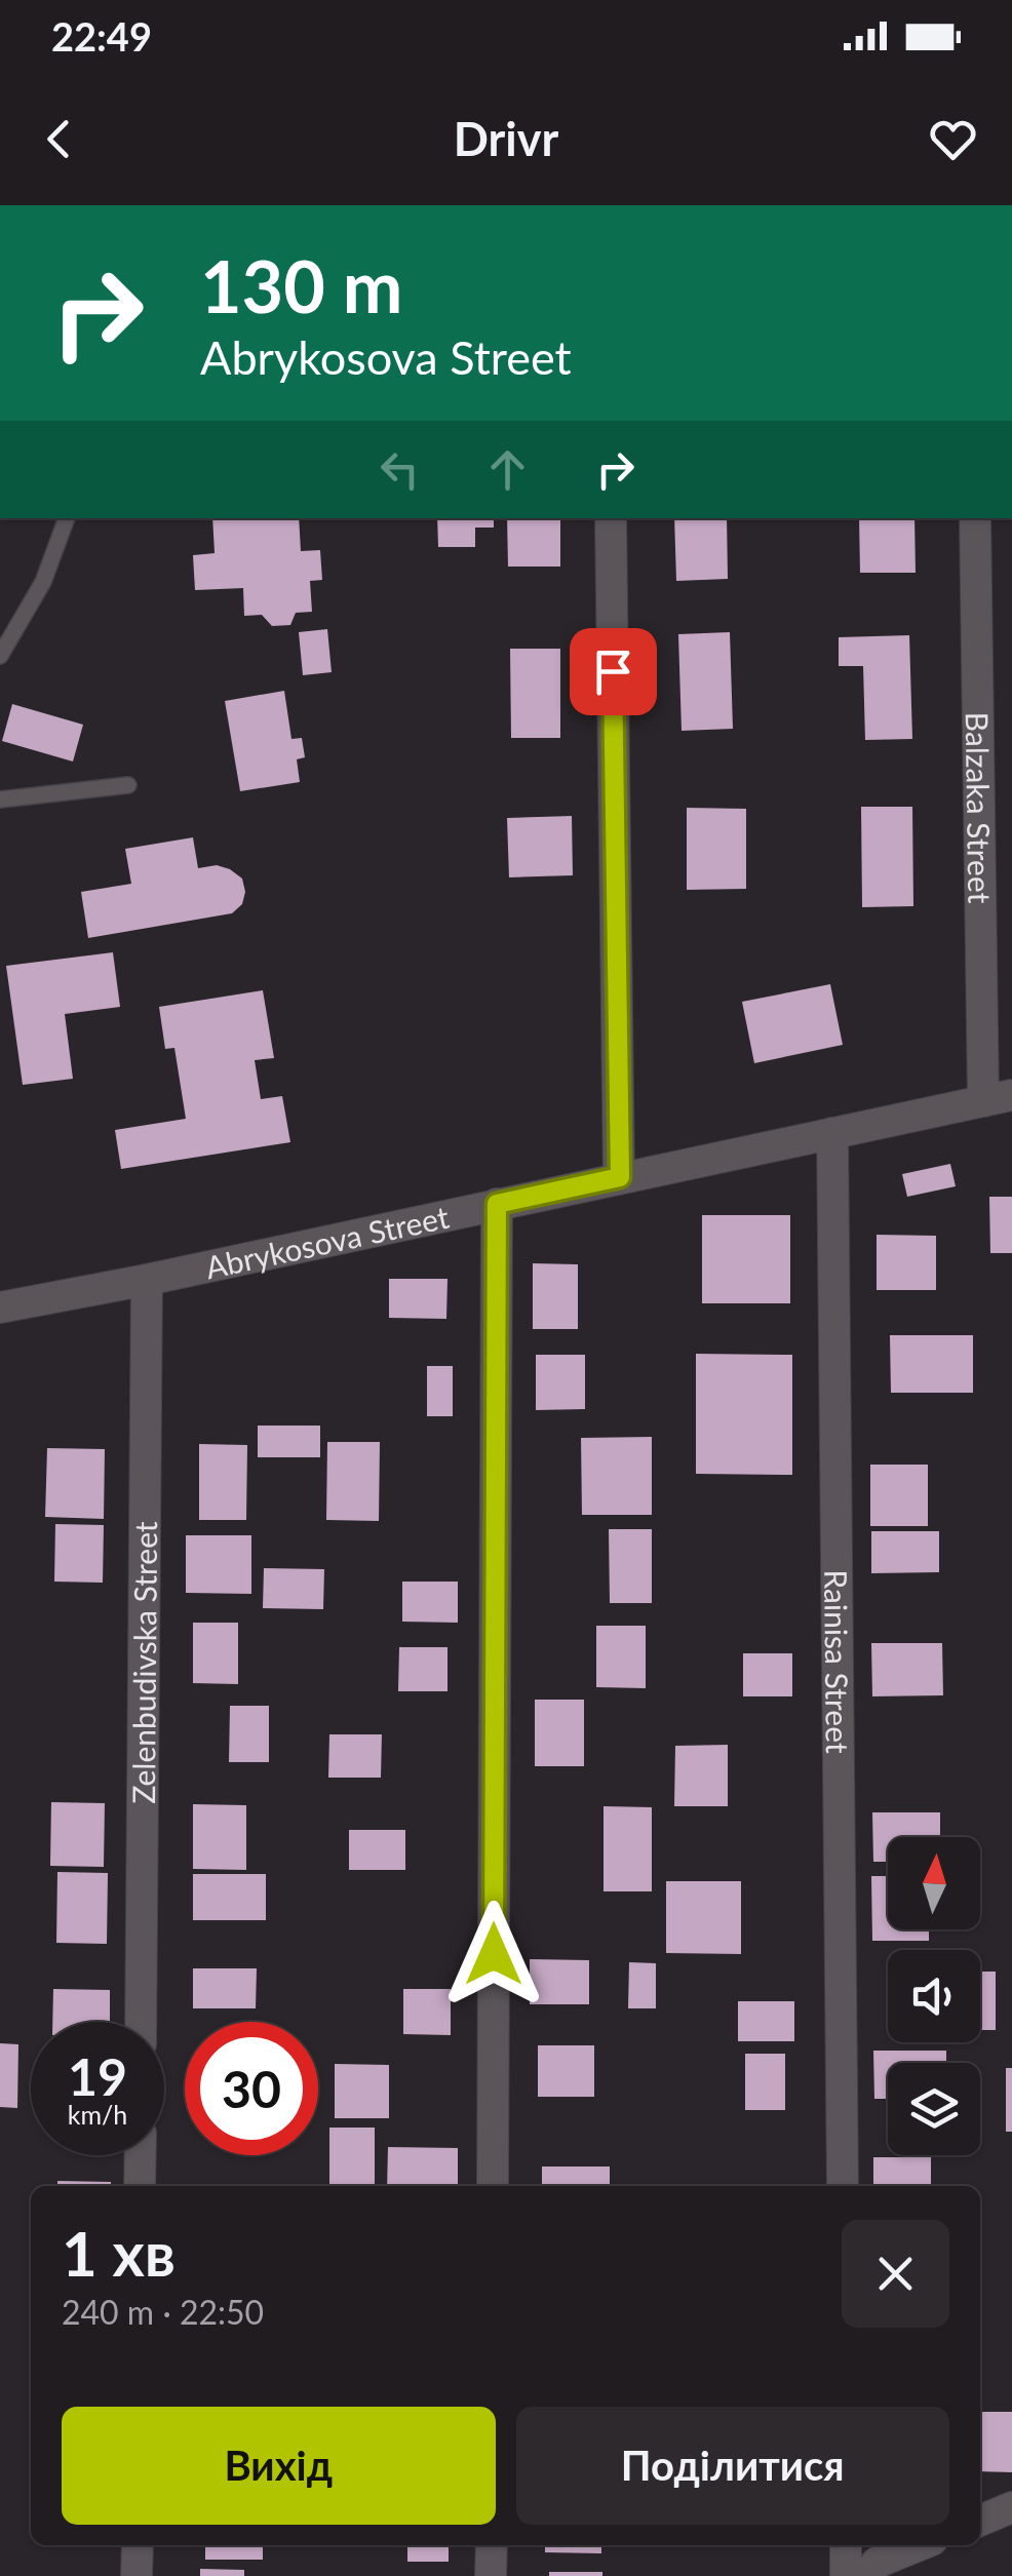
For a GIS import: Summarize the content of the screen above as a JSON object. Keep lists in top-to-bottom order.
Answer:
{
  "streets": {
    "street": [
      "Balzaka Street",
      "Abrykosova Street",
      "Rainisa Street",
      "Zelenbudivska Street"
    ]
  },
  "crossings": [
    ["Balzaka Street", "Abrykosova Street"],
    ["Abrykosova Street", "Rainisa Street"],
    ["Abrykosova Street", "Zelenbudivska Street"]
  ],
  "north": "top",
  "page": {
    "status": "22:49",
    "header": "Drivr",
    "turn": ["130 m", "Abrykosova Street"],
    "speed": "19 km/h",
    "limit": "30",
    "heading": ["1 хв", "240 m · 22:50"],
    "buttons": ["Вихід", "Поділитися"]
  }
}
